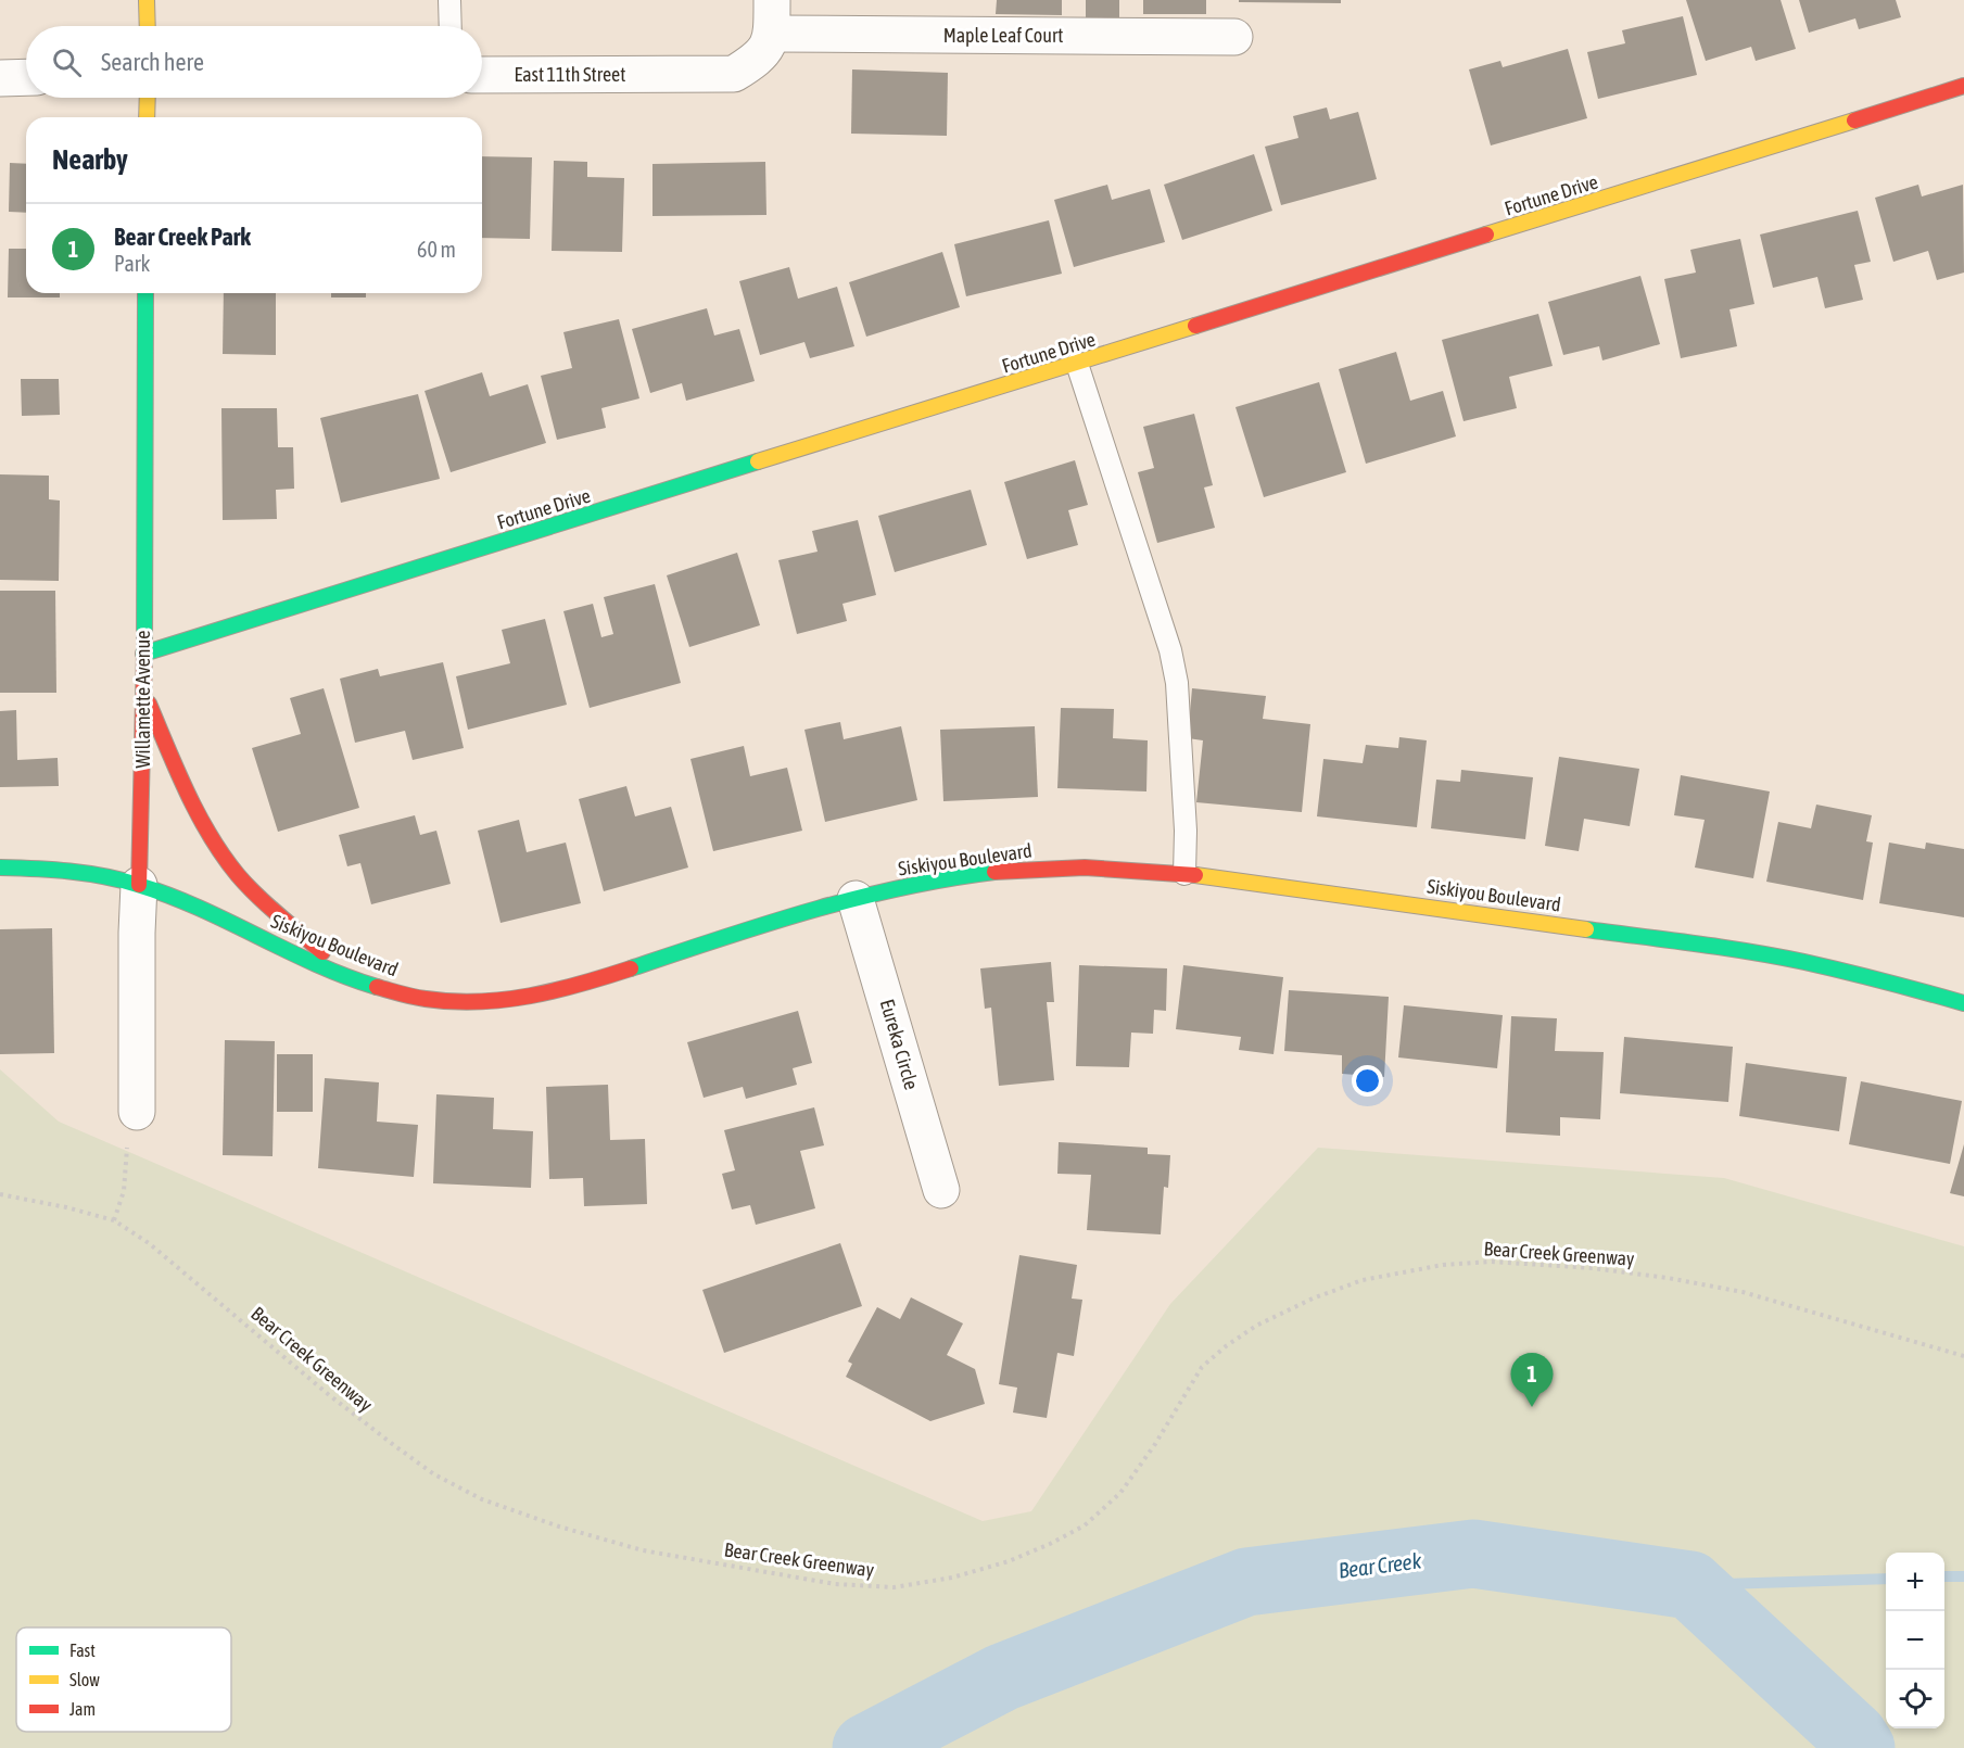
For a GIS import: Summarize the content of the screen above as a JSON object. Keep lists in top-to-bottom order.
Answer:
{
  "streets": {
    "street": [
      "Maple Leaf Court",
      "East 11th Street",
      "Fortune Drive",
      "Willamette Avenue",
      "Siskiyou Boulevard",
      "Eureka Circle"
    ],
    "path": ["Bear Creek Greenway"]
  },
  "crossings": [
    ["Maple Leaf Court", "East 11th Street"],
    ["Fortune Drive", "Willamette Avenue"],
    ["Willamette Avenue", "Siskiyou Boulevard"],
    ["Siskiyou Boulevard", "Eureka Circle"]
  ],
  "water": ["Bear Creek"],
  "legend": ["Fast", "Slow", "Jam"],
  "page": {
    "search": "Search here",
    "heading": "Nearby",
    "list": [
      {
        "mark": "1",
        "name": "Bear Creek Park",
        "note": "Park",
        "value": "60 m"
      }
    ],
    "pins": "1",
    "map_buttons": ["+", "−"]
  }
}
